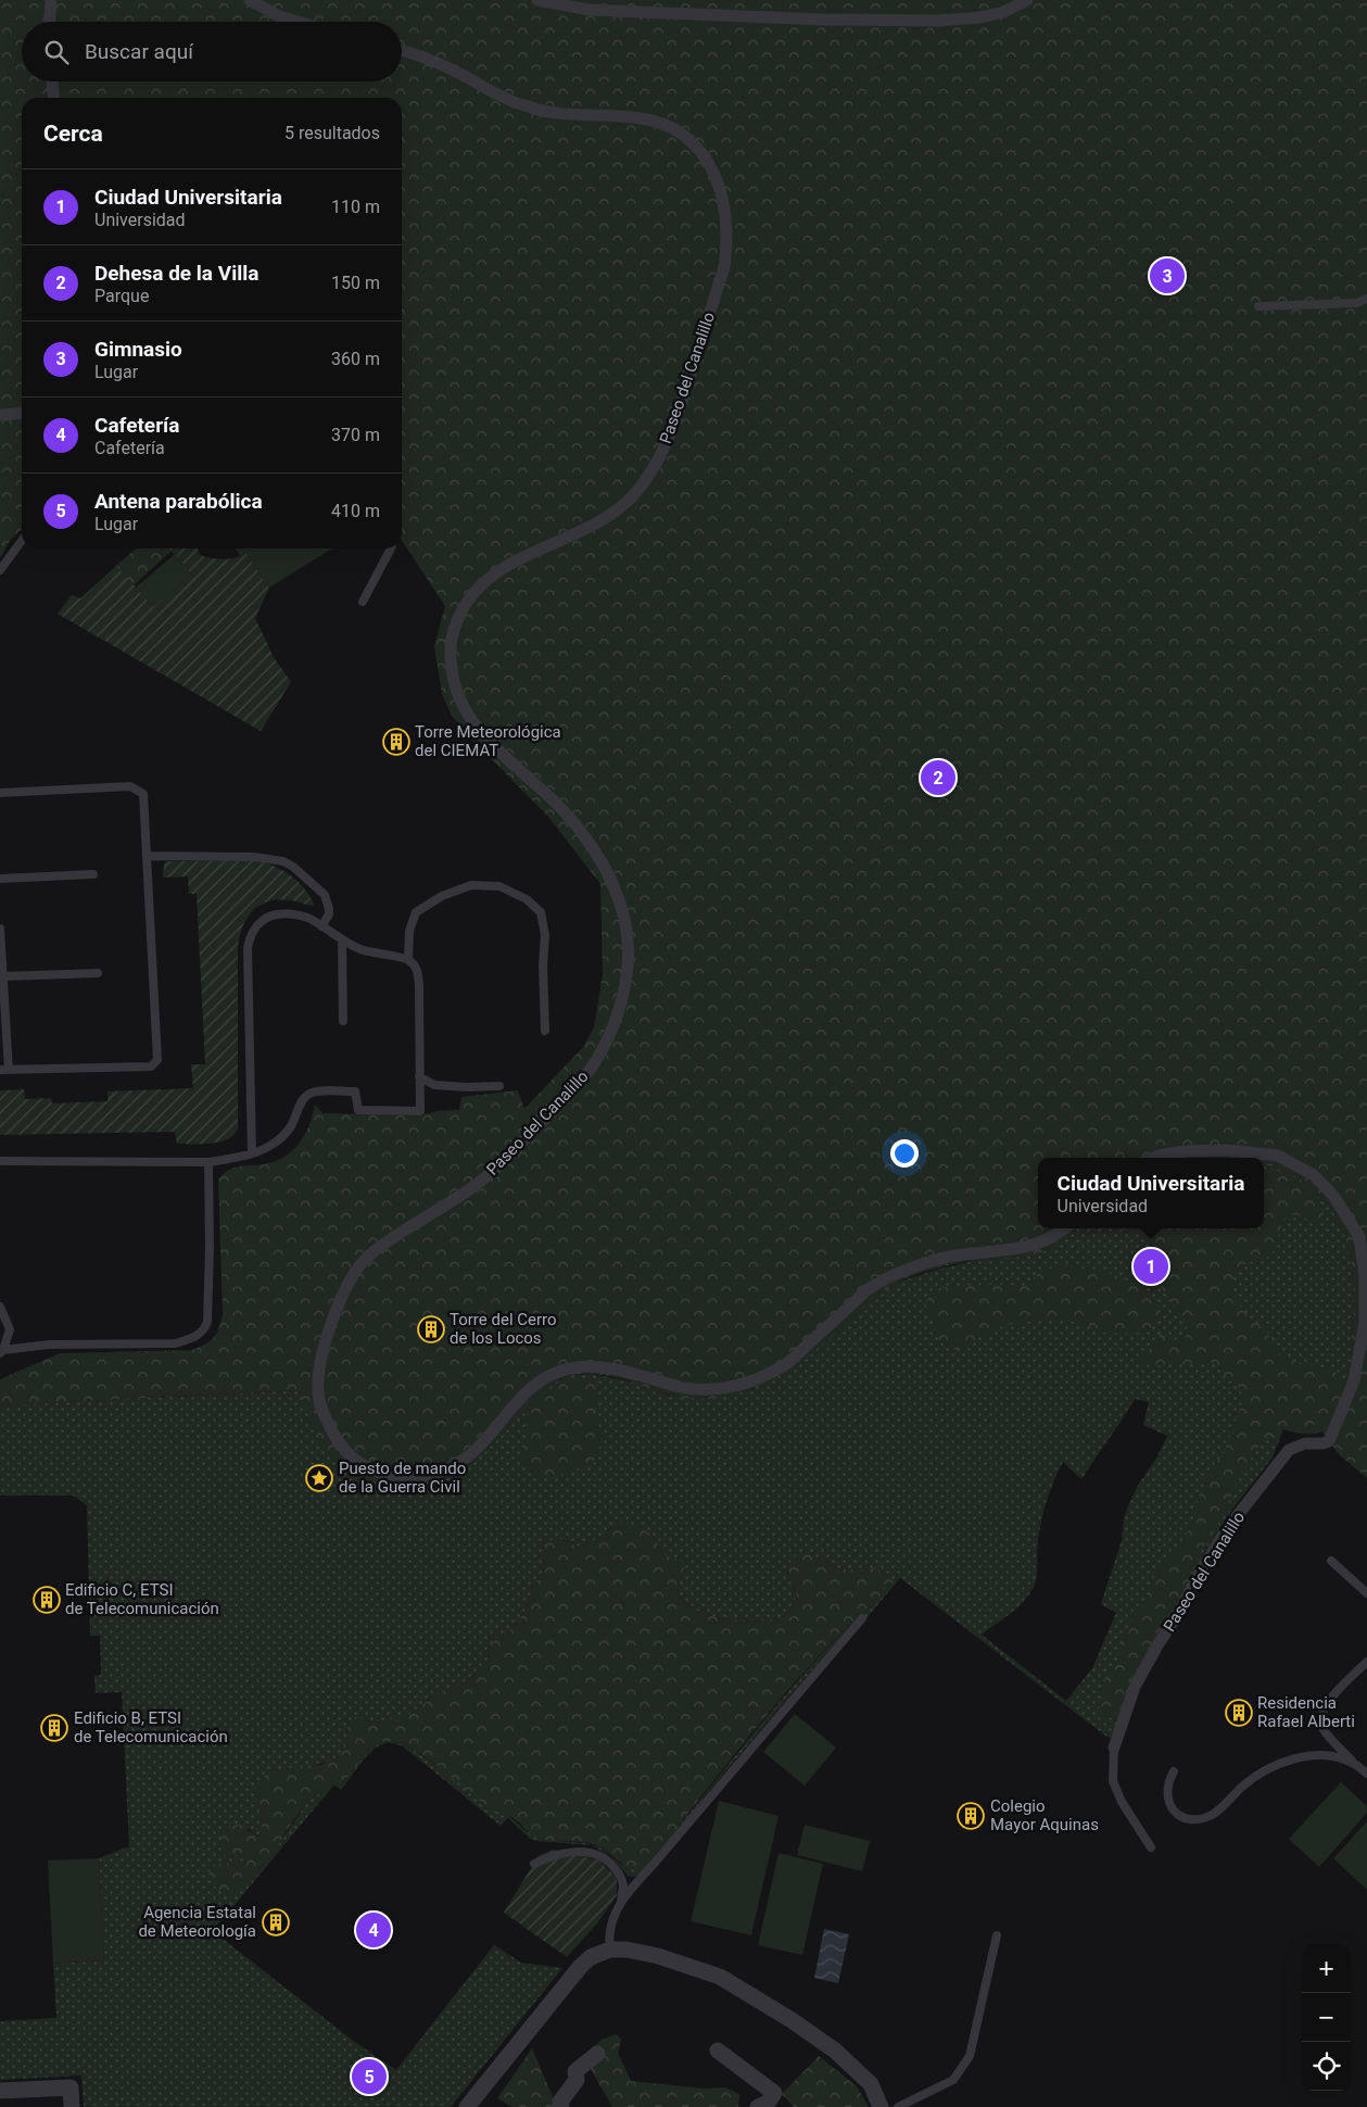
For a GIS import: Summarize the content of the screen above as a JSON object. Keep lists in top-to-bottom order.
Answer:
{
  "streets": {
    "street": ["Paseo del Canalillo"]
  },
  "places": {
    "building": [
      "Torre Meteorológica del CIEMAT",
      "Torre del Cerro de los Locos",
      "Edificio C, ETSI de Telecomunicación",
      "Residencia Rafael Alberti",
      "Edificio B, ETSI de Telecomunicación",
      "Colegio Mayor Aquinas",
      "Agencia Estatal de Meteorología"
    ],
    "place": ["Puesto de mando de la Guerra Civil"]
  },
  "page": {
    "search": "Buscar aquí",
    "heading": ["Cerca", "5 resultados"],
    "list": [
      {
        "mark": "1",
        "name": "Ciudad Universitaria",
        "note": "Universidad",
        "value": "110 m"
      },
      {
        "mark": "2",
        "name": "Dehesa de la Villa",
        "note": "Parque",
        "value": "150 m"
      },
      {
        "mark": "3",
        "name": "Gimnasio",
        "note": "Lugar",
        "value": "360 m"
      },
      {
        "mark": "4",
        "name": "Cafetería",
        "note": "Cafetería",
        "value": "370 m"
      },
      {
        "mark": "5",
        "name": "Antena parabólica",
        "note": "Lugar",
        "value": "410 m"
      }
    ],
    "pins": [
      "3",
      "2",
      "1",
      "4",
      "5"
    ],
    "popup": ["Ciudad Universitaria", "Universidad"],
    "map_buttons": ["+", "−"]
  }
}
